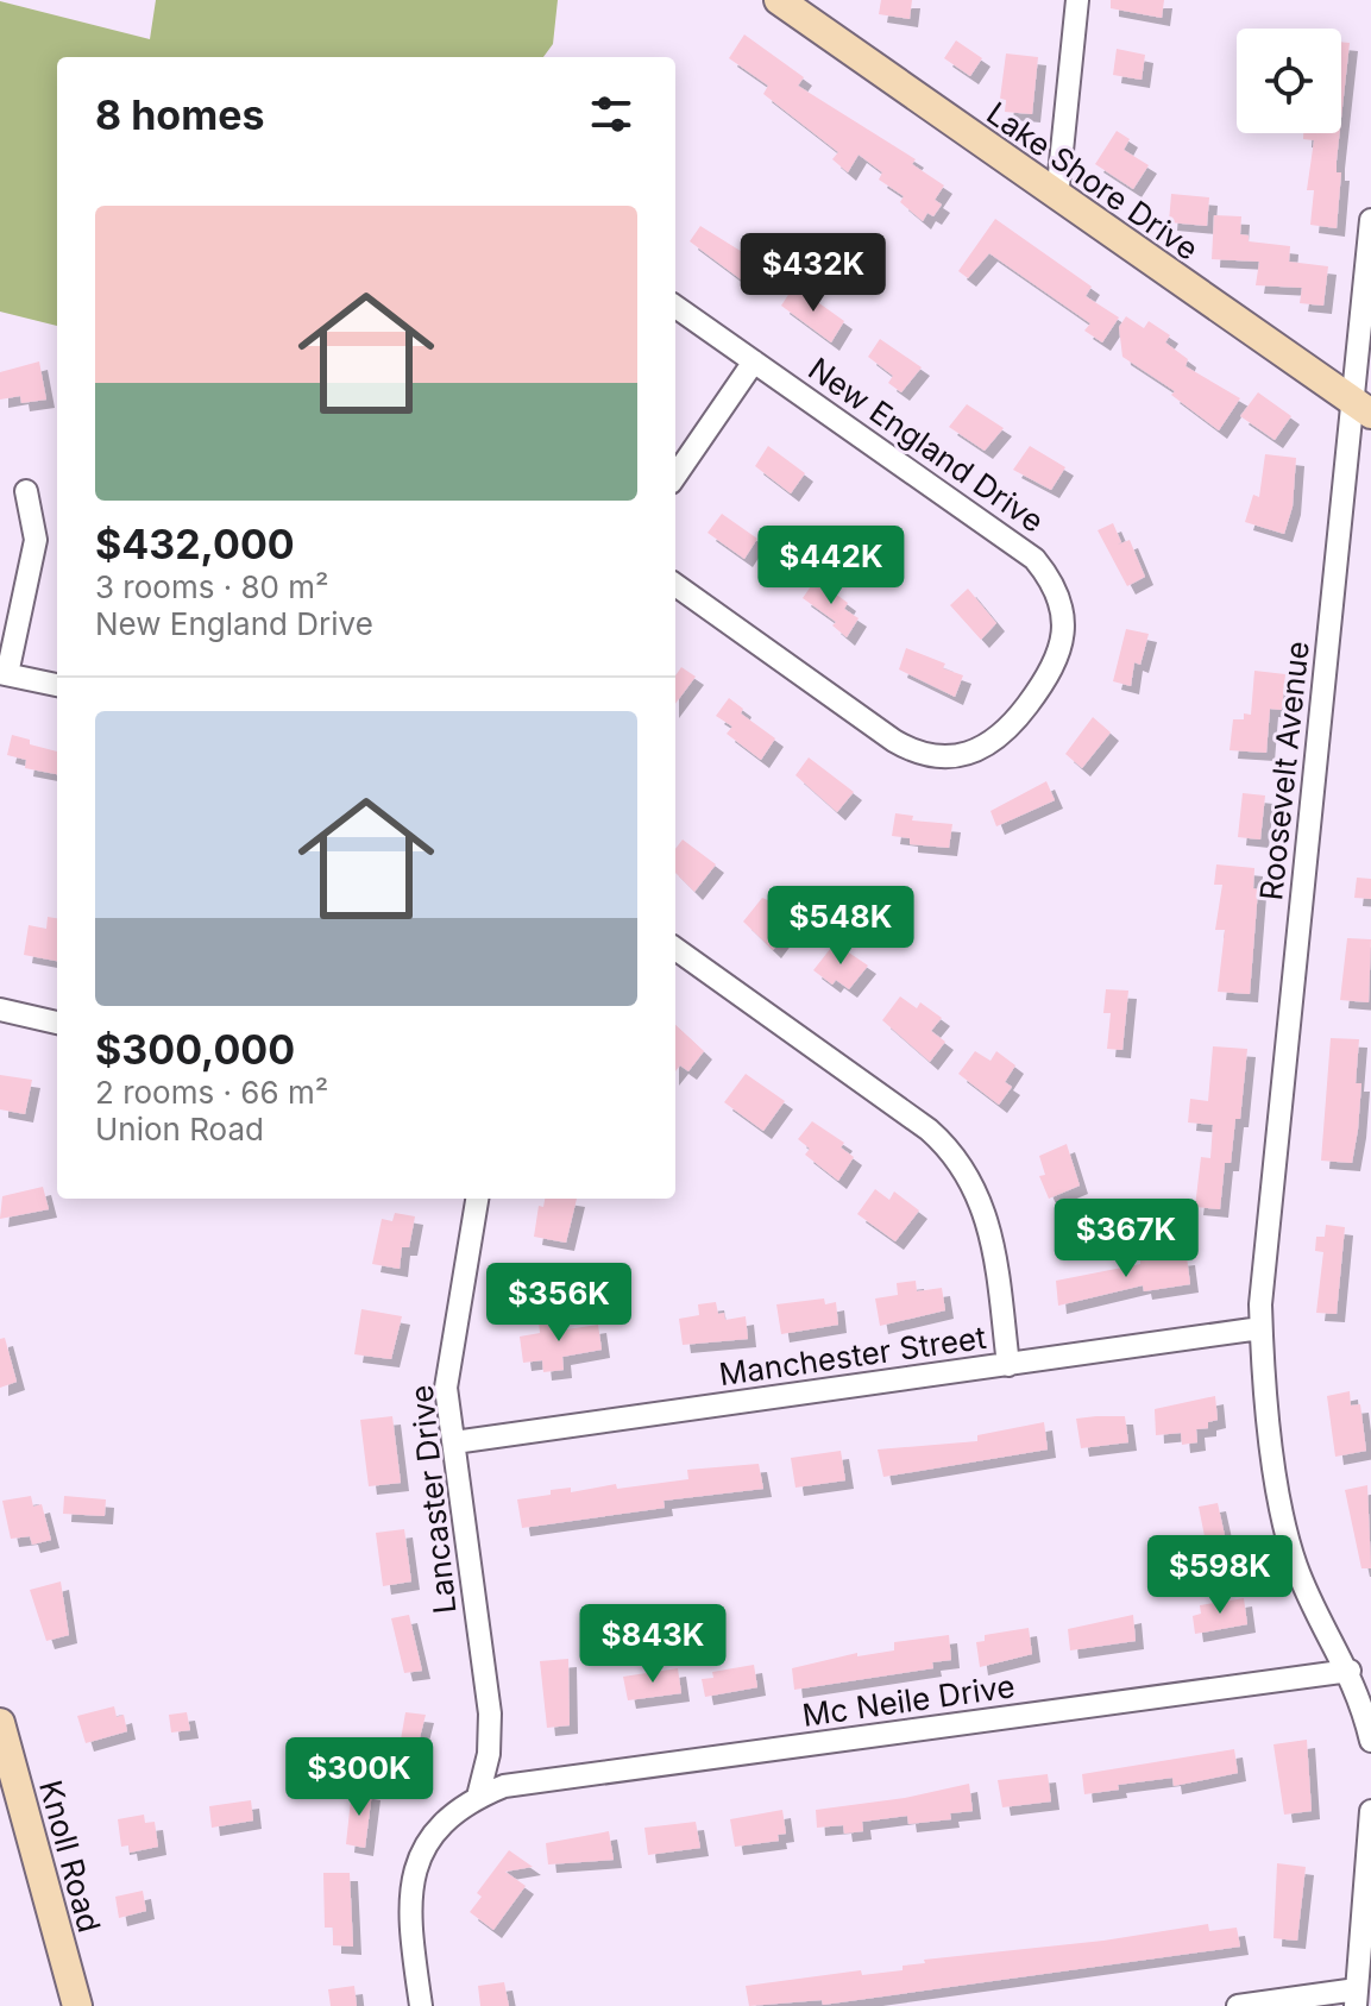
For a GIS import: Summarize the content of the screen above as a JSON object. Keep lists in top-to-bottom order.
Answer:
{
  "streets": {
    "street": [
      "Lake Shore Drive",
      "New England Drive",
      "Roosevelt Avenue",
      "Manchester Street",
      "Lancaster Drive",
      "Mc Neile Drive",
      "Knoll Road"
    ]
  },
  "crossings": [
    ["Lake Shore Drive", "Roosevelt Avenue"],
    ["Roosevelt Avenue", "Manchester Street"],
    ["Roosevelt Avenue", "Mc Neile Drive"],
    ["Manchester Street", "Lancaster Drive"],
    ["Lancaster Drive", "Mc Neile Drive"]
  ],
  "page": {
    "heading": "8 homes",
    "list": [
      {
        "name": "$432,000",
        "note": "3 rooms · 80 m² · New England Drive"
      },
      {
        "name": "$300,000",
        "note": "2 rooms · 66 m² · Union Road"
      }
    ],
    "price": [
      "$432K",
      "$442K",
      "$548K",
      "$367K",
      "$356K",
      "$598K",
      "$843K",
      "$300K"
    ]
  }
}
